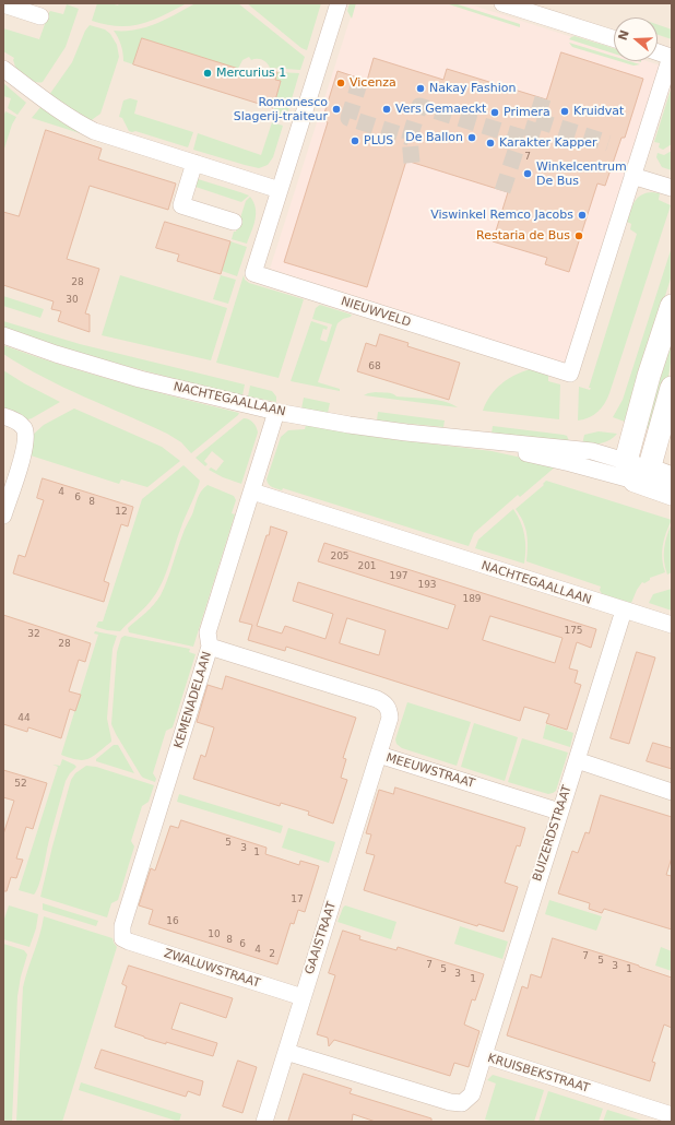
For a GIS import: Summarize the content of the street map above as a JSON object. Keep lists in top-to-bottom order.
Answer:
{
  "streets": {
    "street": [
      "NIEUWVELD",
      "NACHTEGAALLAAN",
      "KEMENADELAAN",
      "MEEUWSTRAAT",
      "BUIZERDSTRAAT",
      "GAAISTRAAT",
      "ZWALUWSTRAAT",
      "KRUISBEKSTRAAT"
    ]
  },
  "crossings": [
    ["NACHTEGAALLAAN", "KEMENADELAAN"],
    ["NACHTEGAALLAAN", "BUIZERDSTRAAT"],
    ["KEMENADELAAN", "MEEUWSTRAAT"],
    ["KEMENADELAAN", "ZWALUWSTRAAT"],
    ["MEEUWSTRAAT", "BUIZERDSTRAAT"],
    ["MEEUWSTRAAT", "GAAISTRAAT"],
    ["BUIZERDSTRAAT", "KRUISBEKSTRAAT"],
    ["GAAISTRAAT", "ZWALUWSTRAAT"],
    ["GAAISTRAAT", "KRUISBEKSTRAAT"]
  ],
  "places": [
    "Mercurius 1",
    "Vicenza",
    "Nakay Fashion",
    "Romonesco Slagerij-traiteur",
    "Vers Gemaeckt",
    "Kruidvat",
    "Primera",
    "De Ballon",
    "PLUS",
    "Karakter Kapper",
    "Winkelcentrum De Bus",
    "Viswinkel Remco Jacobs",
    "Restaria de Bus"
  ],
  "house_numbers": [
    "7",
    "28",
    "30",
    "68",
    "4",
    "6",
    "8",
    "12",
    "205",
    "201",
    "197",
    "193",
    "189",
    "175",
    "32",
    "28",
    "44",
    "52",
    "5",
    "3",
    "1",
    "17",
    "16",
    "10",
    "8",
    "6",
    "4",
    "2",
    "7",
    "5",
    "7",
    "3",
    "5",
    "1",
    "3",
    "1"
  ],
  "north": "left"
}
